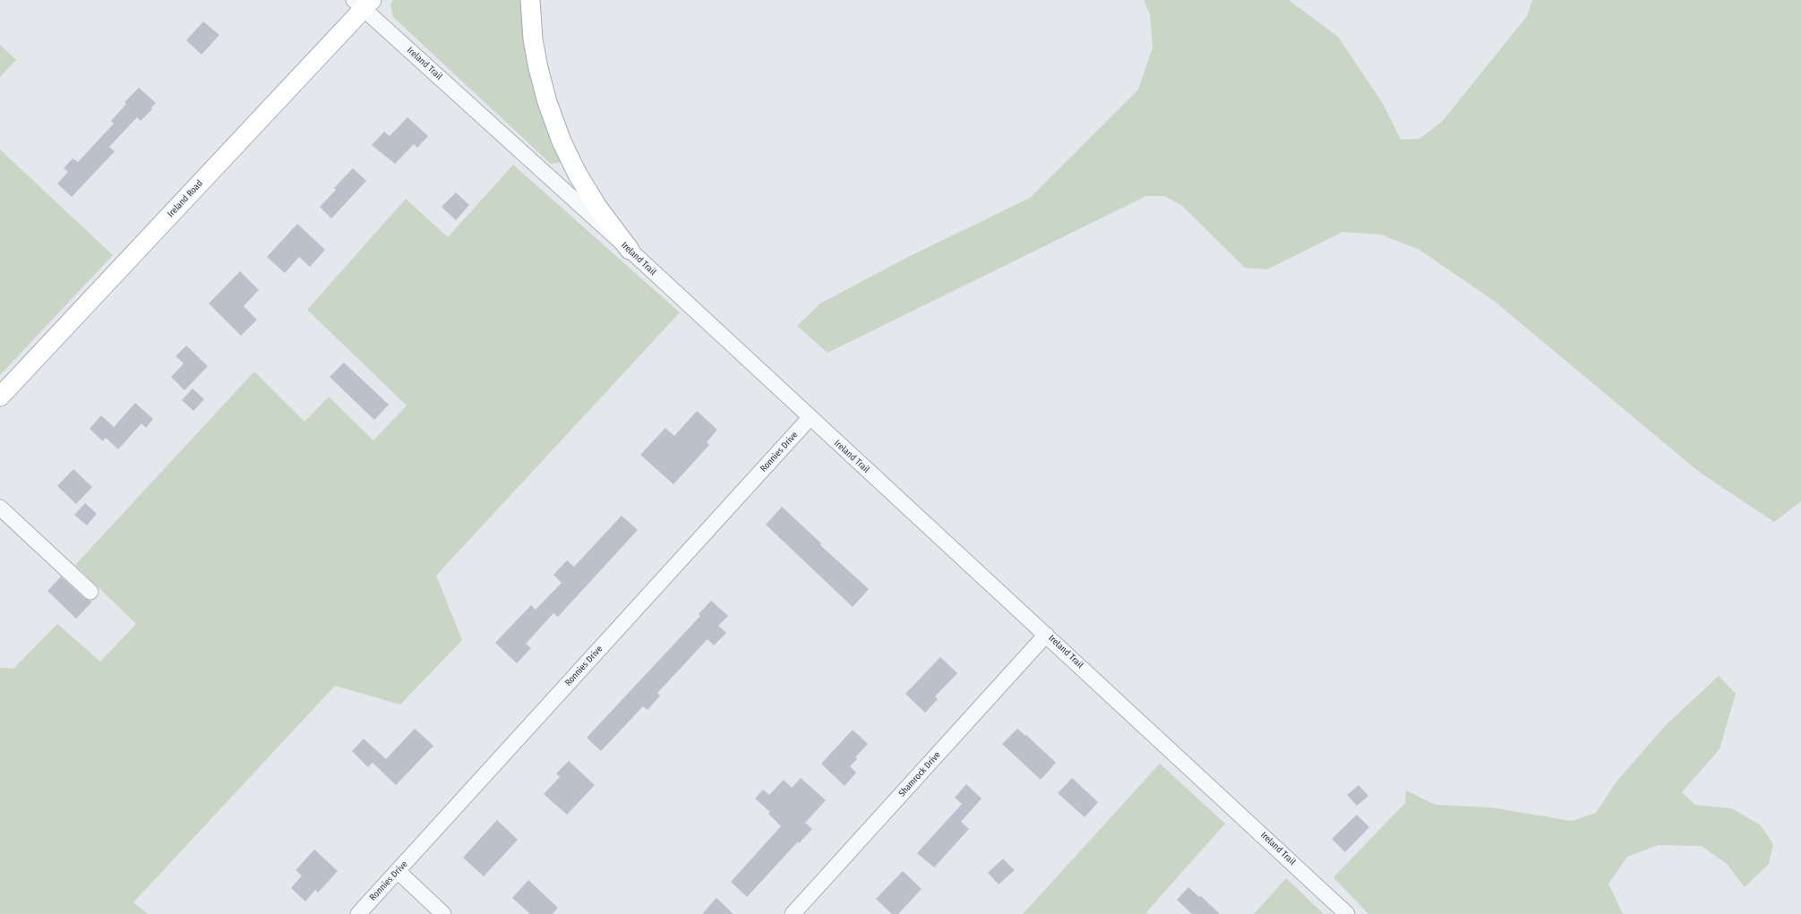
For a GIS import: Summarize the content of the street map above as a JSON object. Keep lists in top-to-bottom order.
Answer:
{
  "streets": {
    "main road": ["Ireland Road"],
    "street": ["Ireland Trail", "Ronnies Drive", "Shamrock Drive"]
  },
  "crossings": [
    ["Ireland Trail", "Ireland Road"],
    ["Ireland Trail", "Ronnies Drive"],
    ["Ireland Trail", "Shamrock Drive"]
  ]
}
